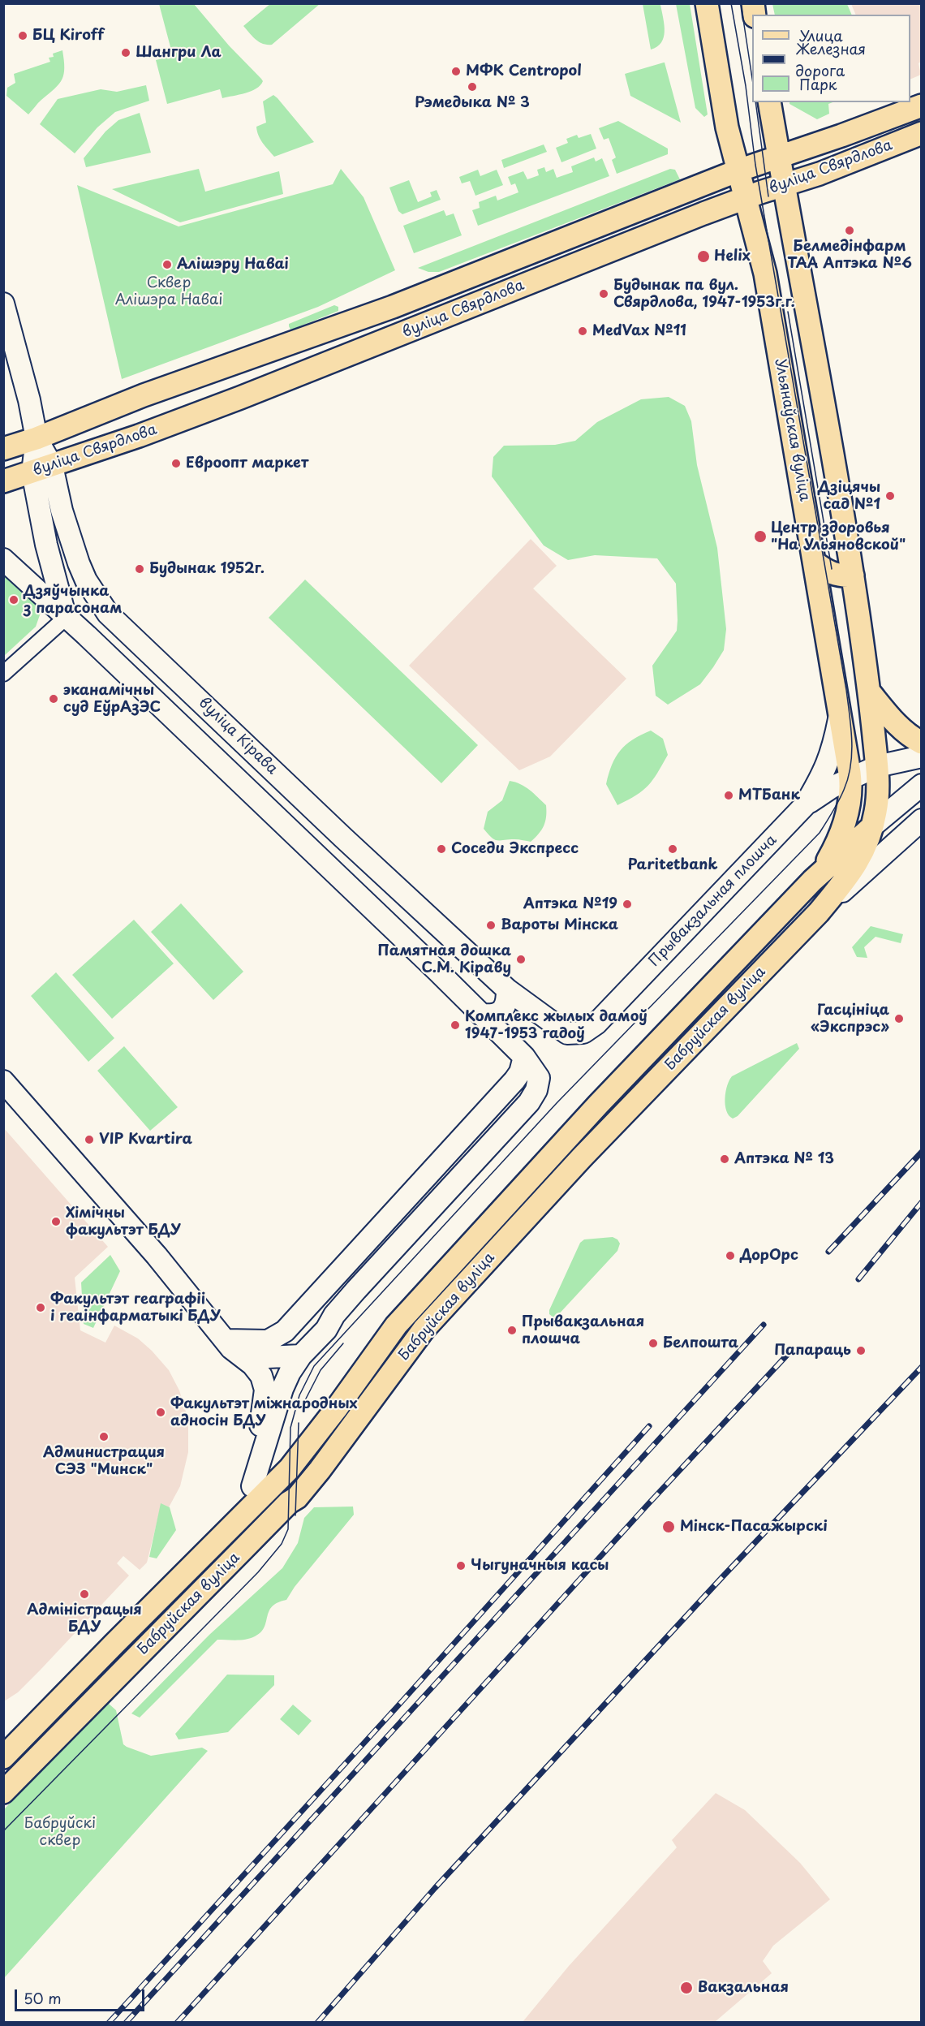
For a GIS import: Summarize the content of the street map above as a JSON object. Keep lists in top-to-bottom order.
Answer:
{
  "streets": {
    "main road": ["вуліца Свярдлова", "Ульянаўская вуліца", "Бабруйская вуліца"],
    "street": ["вуліца Кірава", "Прывакзальная плошча"]
  },
  "crossings": [
    ["вуліца Свярдлова", "Ульянаўская вуліца"],
    ["вуліца Свярдлова", "вуліца Кірава"],
    ["Ульянаўская вуліца", "Прывакзальная плошча"],
    ["Ульянаўская вуліца", "Бабруйская вуліца"],
    ["вуліца Кірава", "Прывакзальная плошча"]
  ],
  "parks": ["Сквер Алішэра Наваі", "Бабруйскі сквер"],
  "places": [
    "БЦ Kiroff",
    "Шангри Ла",
    "МФК Centropol",
    "Рэмедыка № 3",
    "Белмедінфарм ТАА Аптэка №6",
    "Helix",
    "Алішэру Наваі",
    "Будынак па вул. Свярдлова, 1947-1953г.г.",
    "MedVax №11",
    "Евроопт маркет",
    "Дзіцячы сад №1",
    "Центр здоровья \"На Ульяновской\"",
    "Будынак 1952г.",
    "Дзяўчынка з парасонам",
    "эканамічны суд ЕўрАзЭС",
    "МТБанк",
    "Соседи Экспресс",
    "Paritetbank",
    "Аптэка №19",
    "Вароты Мінска",
    "Памятная дошка С.М. Кіраву",
    "Гасцініца «Экспрэс»",
    "Комплекс жылых дамоў 1947-1953 гадоў",
    "VIP Kvartira",
    "Аптэка № 13",
    "Хімічны факультэт БДУ",
    "ДорОрс",
    "Факультэт геаграфіі і геаінфарматыкі БДУ",
    "Прывакзальная плошча",
    "Белпошта",
    "Папараць",
    "Факультэт міжнародных адносін БДУ",
    "Администрация СЭЗ \"Минск\"",
    "Мінск-Пасажырскі",
    "Чыгуначныя касы",
    "Адміністрацыя БДУ",
    "Вакзальная"
  ],
  "legend": ["Улица", "Железная дорога", "Парк"],
  "scale_bar": "50 m"
}
